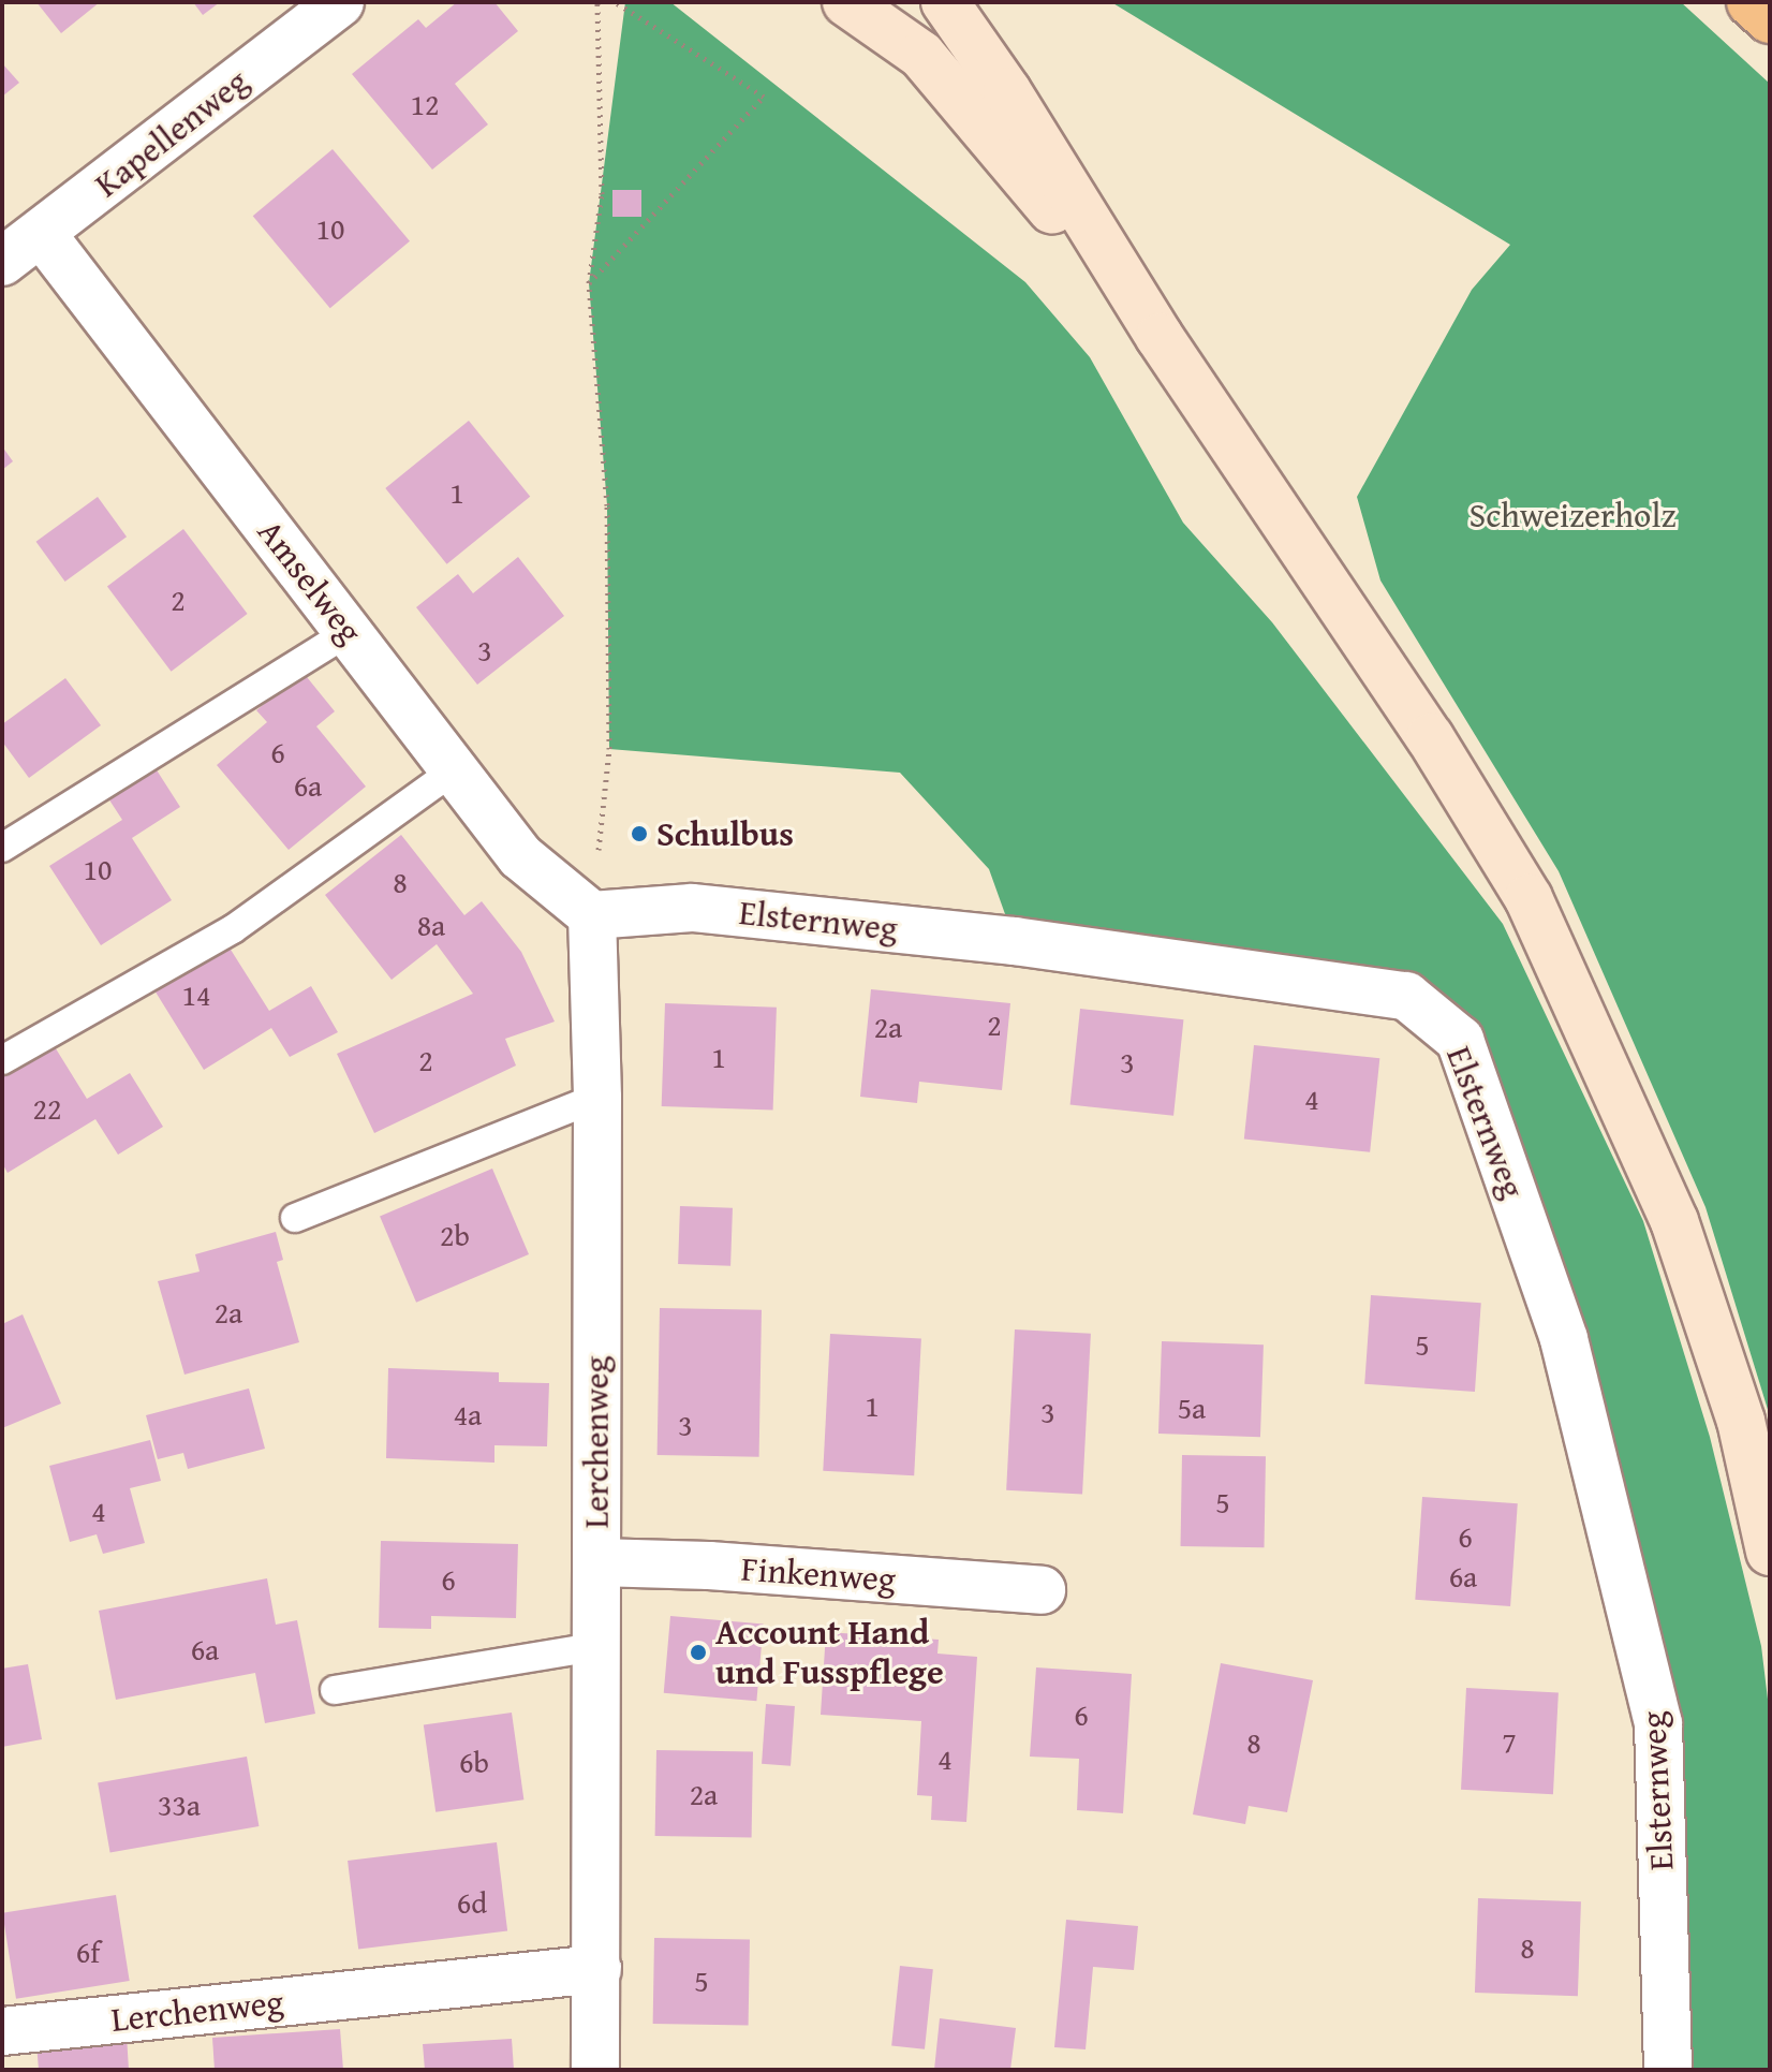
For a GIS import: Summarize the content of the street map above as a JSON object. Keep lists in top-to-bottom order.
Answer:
{
  "streets": {
    "street": [
      "Kapellenweg",
      "Amselweg",
      "Elsternweg",
      "Lerchenweg",
      "Finkenweg"
    ]
  },
  "crossings": [
    ["Kapellenweg", "Amselweg"],
    ["Amselweg", "Elsternweg"],
    ["Amselweg", "Lerchenweg"],
    ["Elsternweg", "Lerchenweg"],
    ["Lerchenweg", "Finkenweg"]
  ],
  "parks": ["Schweizerholz"],
  "places": ["Schulbus", "Account Hand und Fusspflege"],
  "house_numbers": [
    "12",
    "10",
    "1",
    "2",
    "3",
    "6",
    "6a",
    "10",
    "8",
    "8a",
    "14",
    "2",
    "2a",
    "1",
    "2",
    "3",
    "4",
    "22",
    "2b",
    "2a",
    "5",
    "1",
    "5a",
    "3",
    "4a",
    "3",
    "5",
    "4",
    "6",
    "6a",
    "6",
    "6a",
    "6",
    "7",
    "8",
    "4",
    "6b",
    "2a",
    "33a",
    "6d",
    "8",
    "6f",
    "5"
  ]
}
